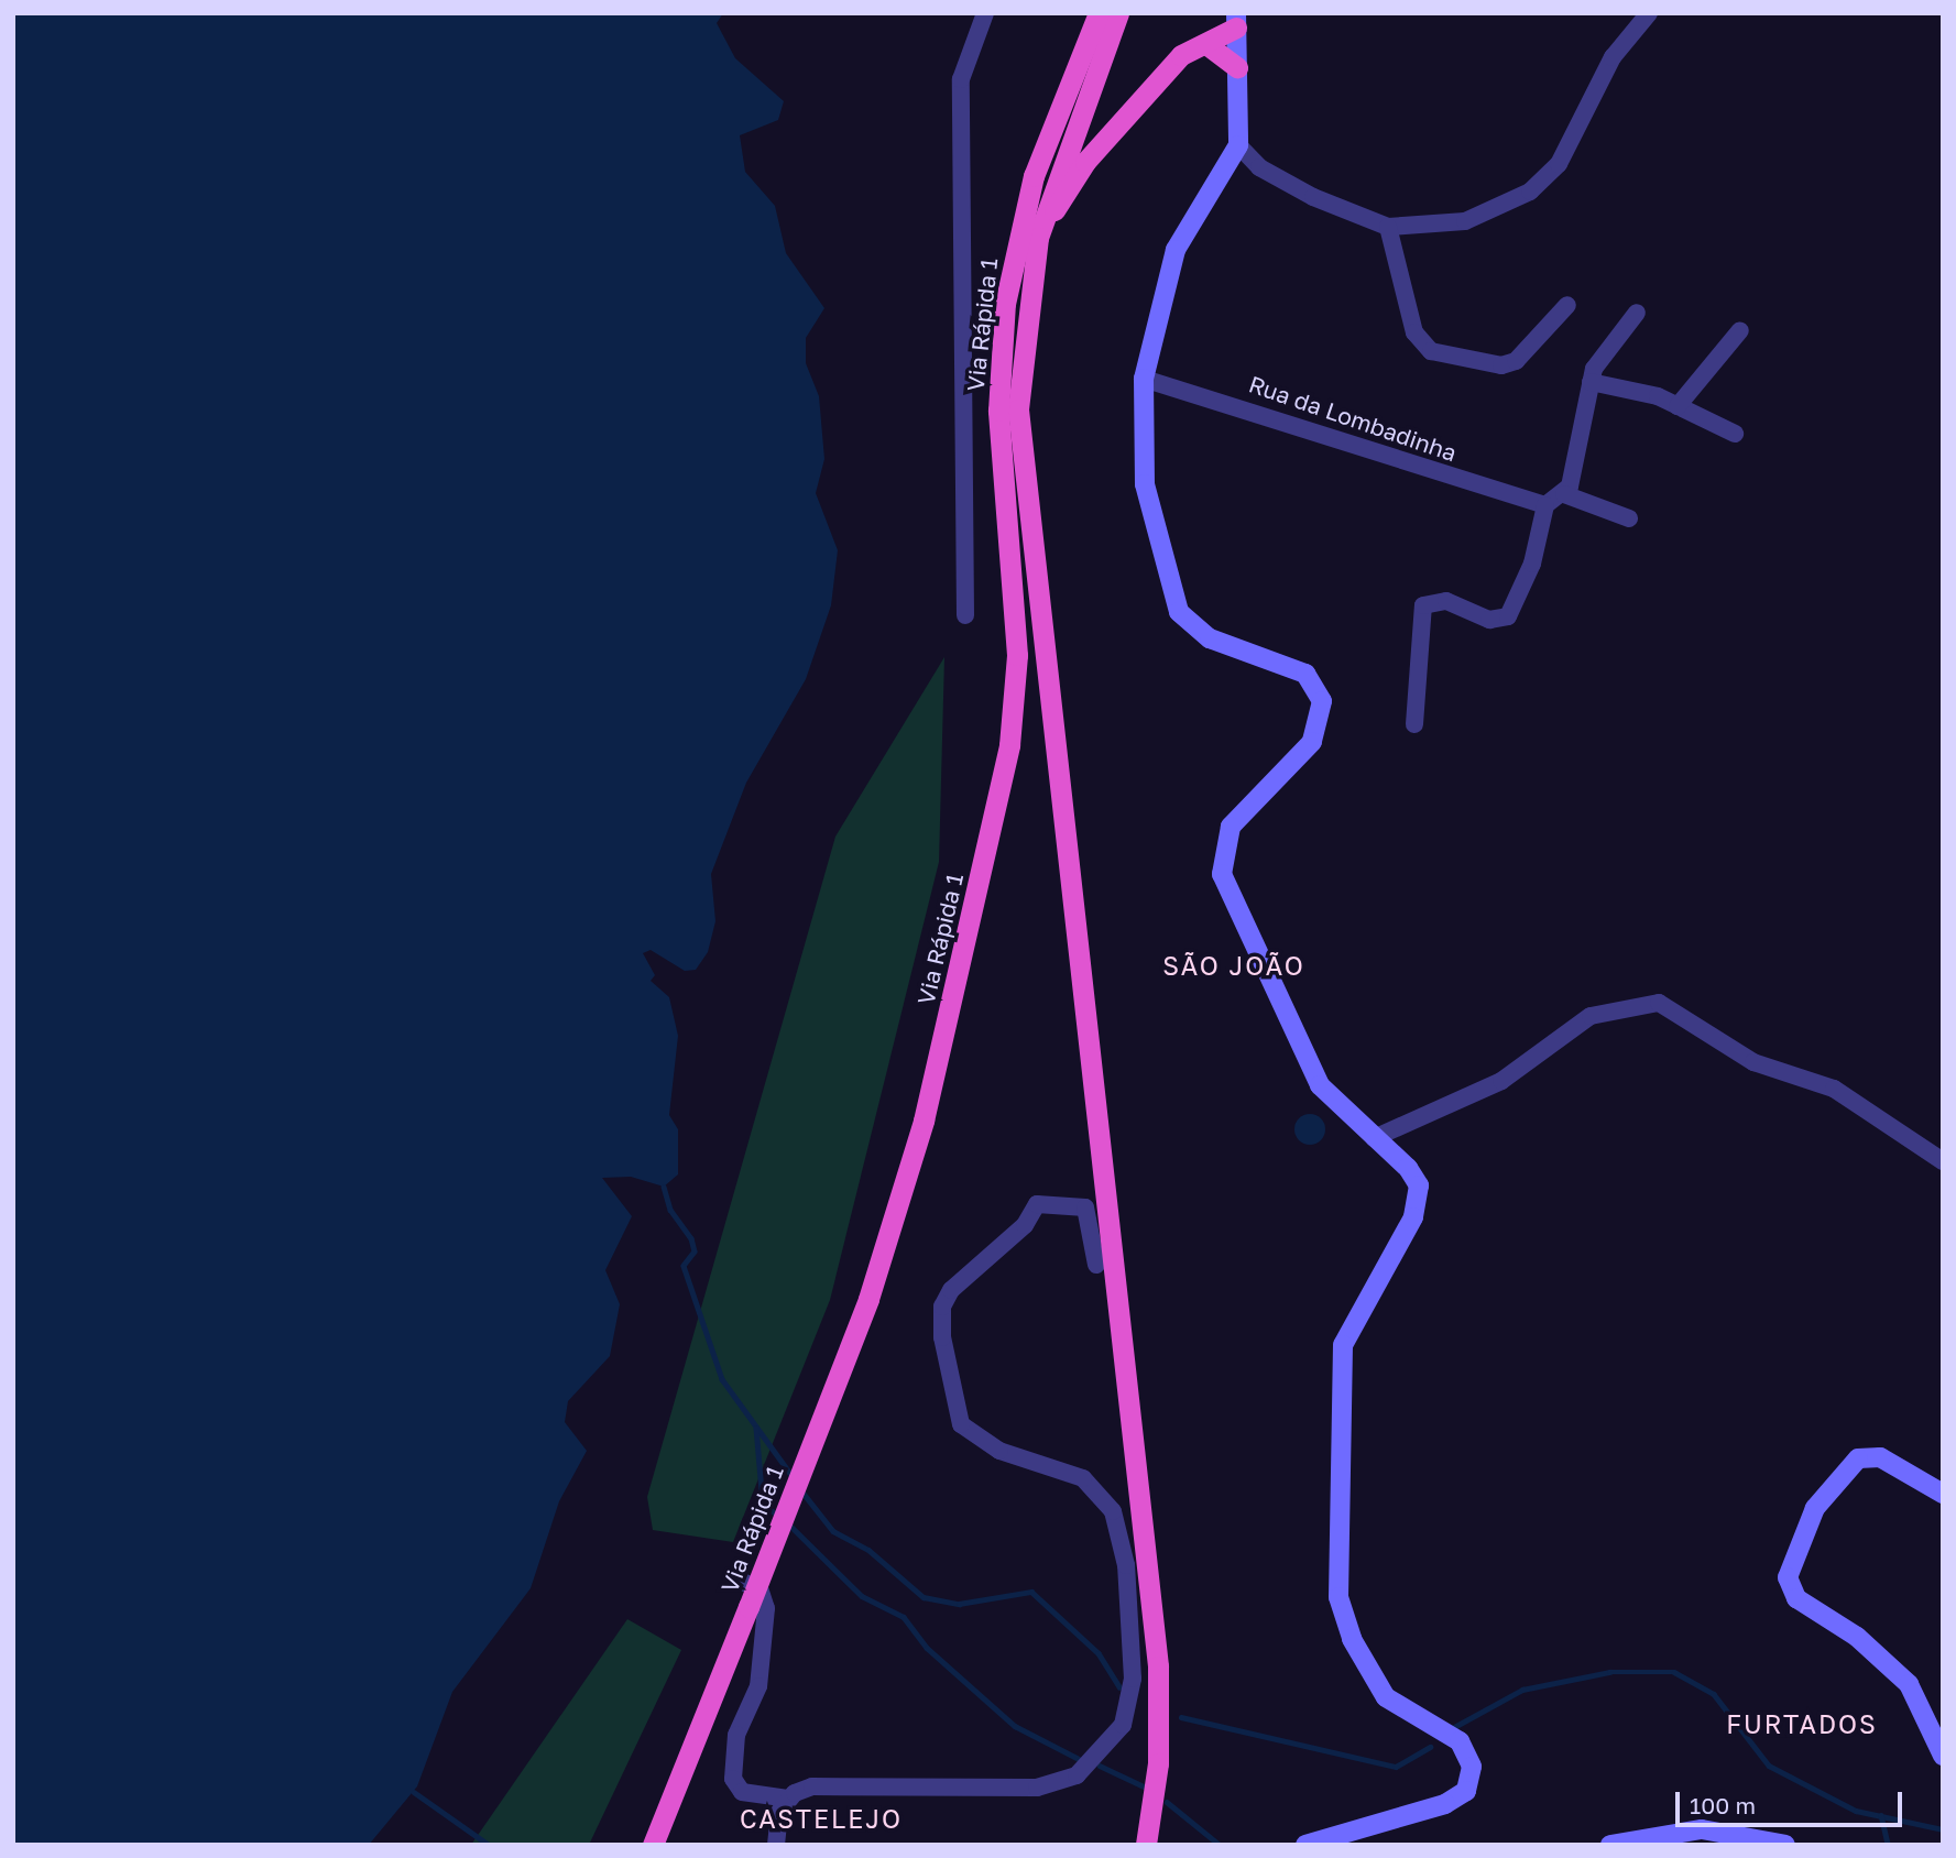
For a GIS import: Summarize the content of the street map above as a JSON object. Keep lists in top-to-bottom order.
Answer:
{
  "streets": {
    "highway": ["Via Rápida 1"],
    "street": ["Rua da Lombadinha"]
  },
  "districts": ["SÃO JOÃO", "FURTADOS", "CASTELEJO"],
  "scale_bar": "100 m"
}
